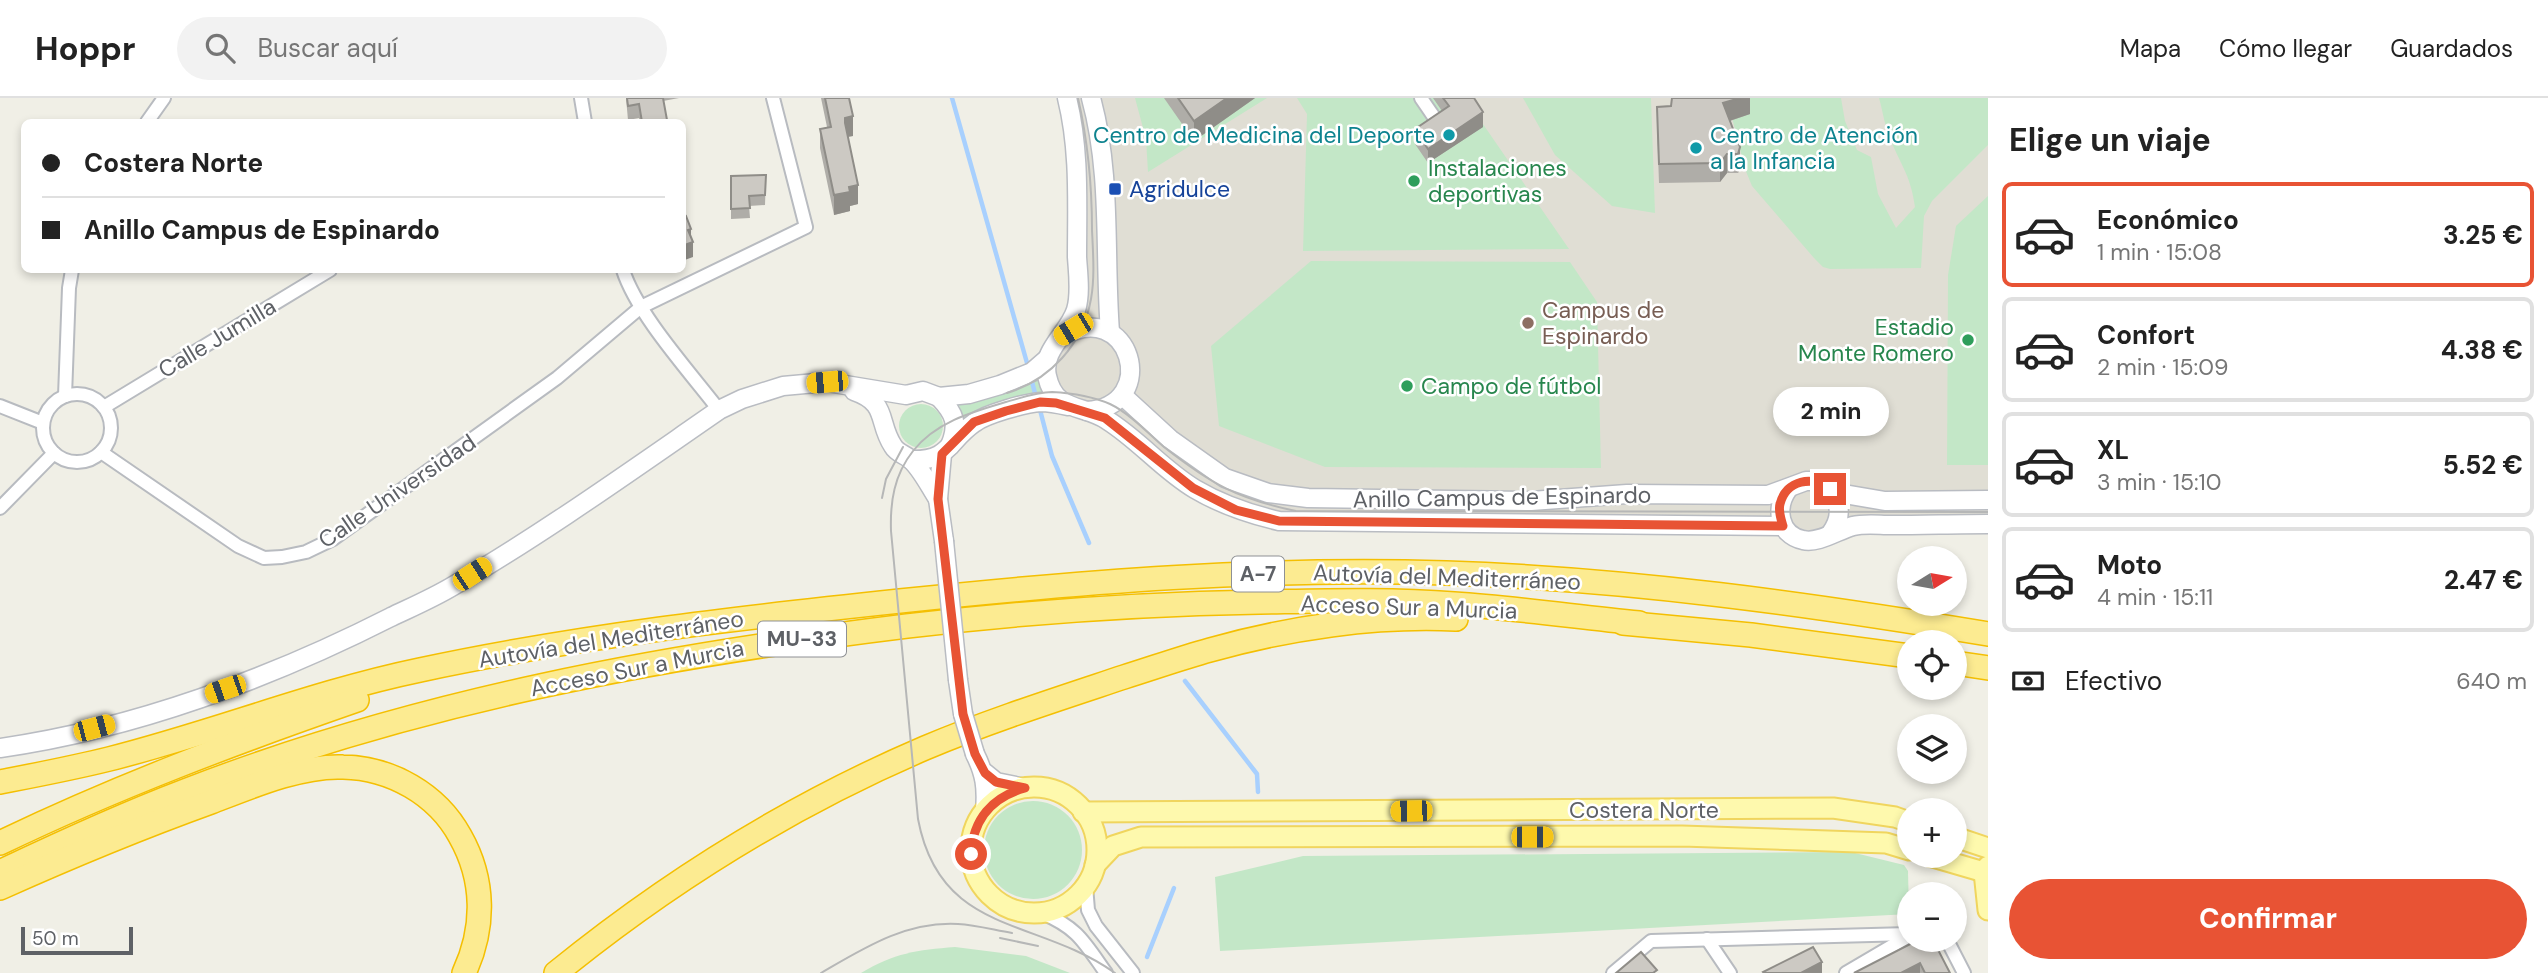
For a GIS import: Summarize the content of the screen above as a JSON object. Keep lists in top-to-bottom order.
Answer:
{
  "streets": {
    "highway": [
      "A-7",
      "Autovía del Mediterráneo",
      "Acceso Sur a Murcia",
      "MU-33"
    ],
    "main road": ["Anillo Campus de Espinardo", "Costera Norte"],
    "street": ["Calle Jumilla", "Calle Universidad"]
  },
  "crossings": [
    ["Calle Jumilla", "Calle Universidad"],
    ["Autovía del Mediterráneo", "Acceso Sur a Murcia"]
  ],
  "places": {
    "other": [
      "Centro de Medicina del Deporte",
      "Centro de Atención a la Infancia",
      "Instalaciones deportivas",
      "Campus de Espinardo",
      "Estadio Monte Romero",
      "Campo de fútbol"
    ],
    "transit": ["Agridulce"]
  },
  "scale_bar": "50 m",
  "north": "right",
  "page": {
    "header": "Hoppr",
    "search": "Buscar aquí",
    "nav": ["Mapa", "Cómo llegar", "Guardados"],
    "heading": "Elige un viaje",
    "banner": ["Costera Norte", "Anillo Campus de Espinardo"],
    "list": [
      {
        "name": "Económico",
        "note": "1 min · 15:08",
        "value": "3.25 €"
      },
      {
        "name": "Confort",
        "note": "2 min · 15:09",
        "value": "4.38 €"
      },
      {
        "name": "XL",
        "note": "3 min · 15:10",
        "value": "5.52 €"
      },
      {
        "name": "Moto",
        "note": "4 min · 15:11",
        "value": "2.47 €"
      }
    ],
    "bubble": "2 min",
    "map_buttons": ["+", "−"],
    "pay": ["Efectivo", "640 m"],
    "buttons": "Confirmar",
    "scale": "50 m"
  }
}
